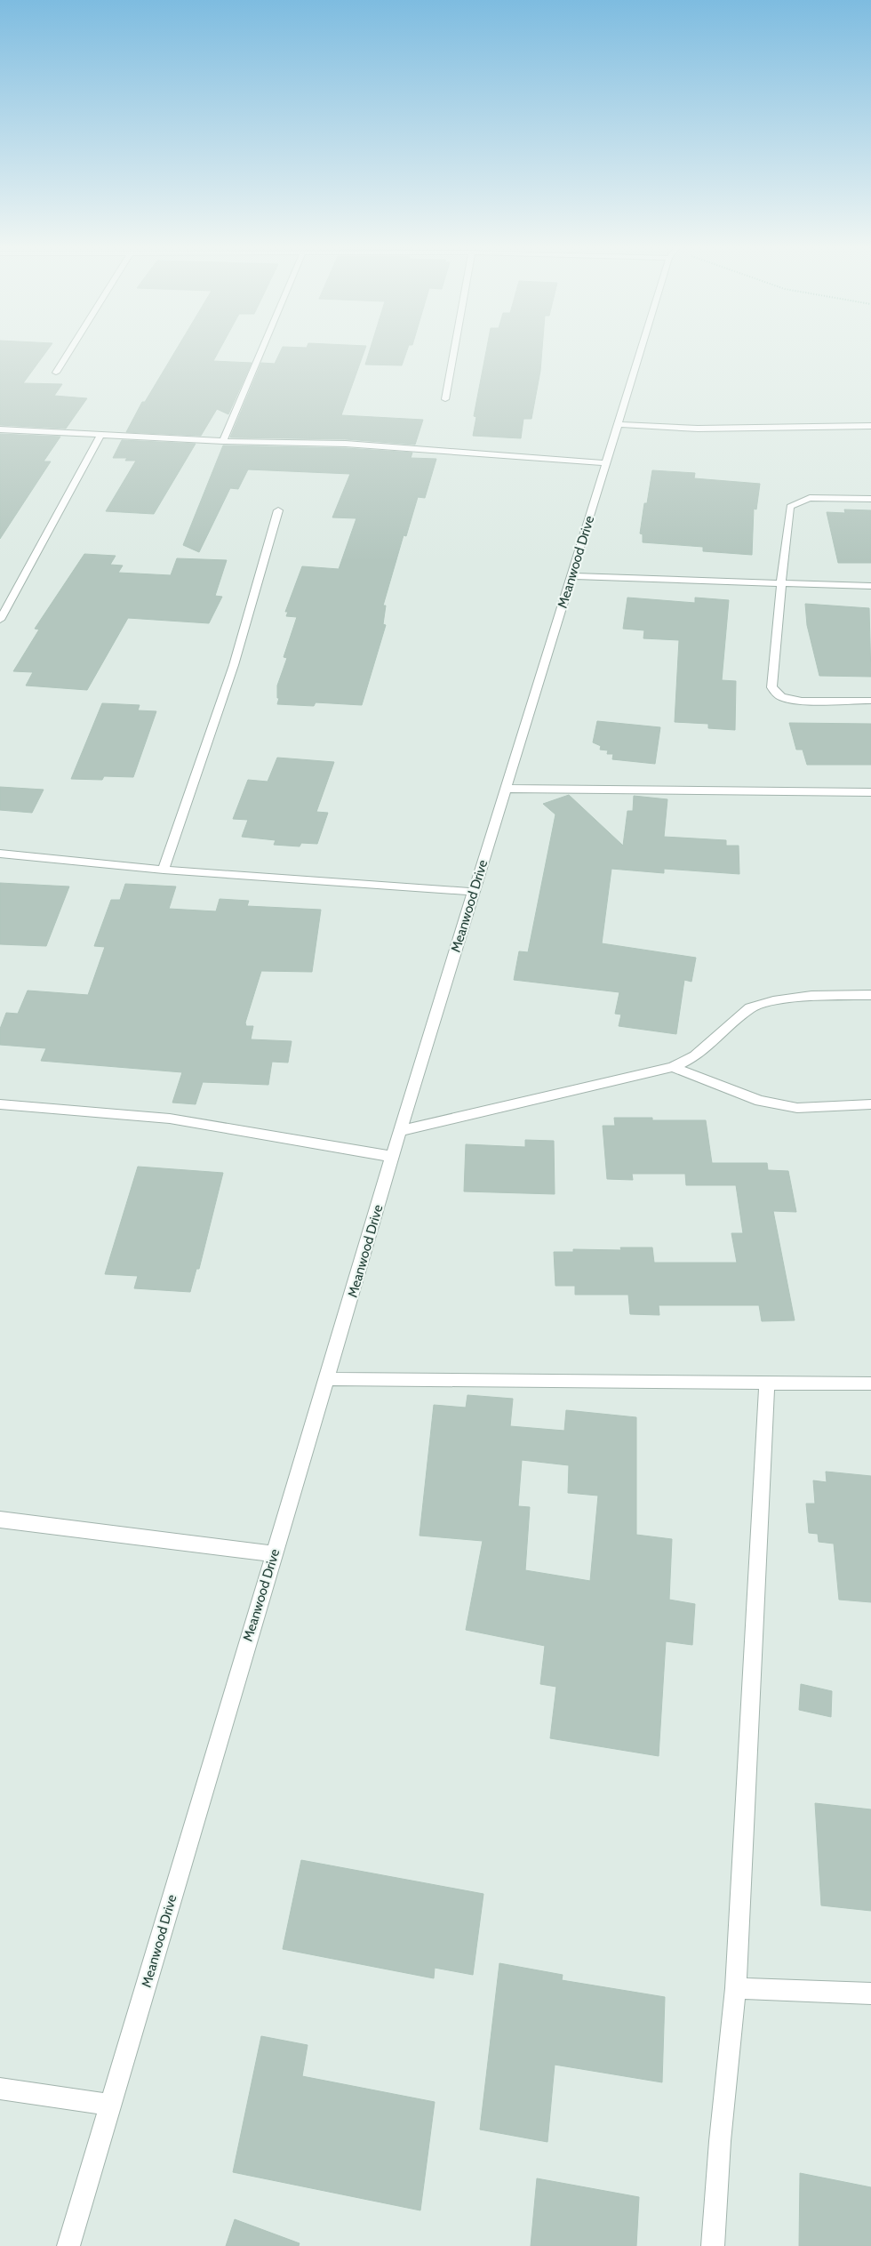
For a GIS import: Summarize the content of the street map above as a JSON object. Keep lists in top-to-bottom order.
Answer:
{
  "streets": {
    "street": ["Meanwood Drive"]
  }
}
